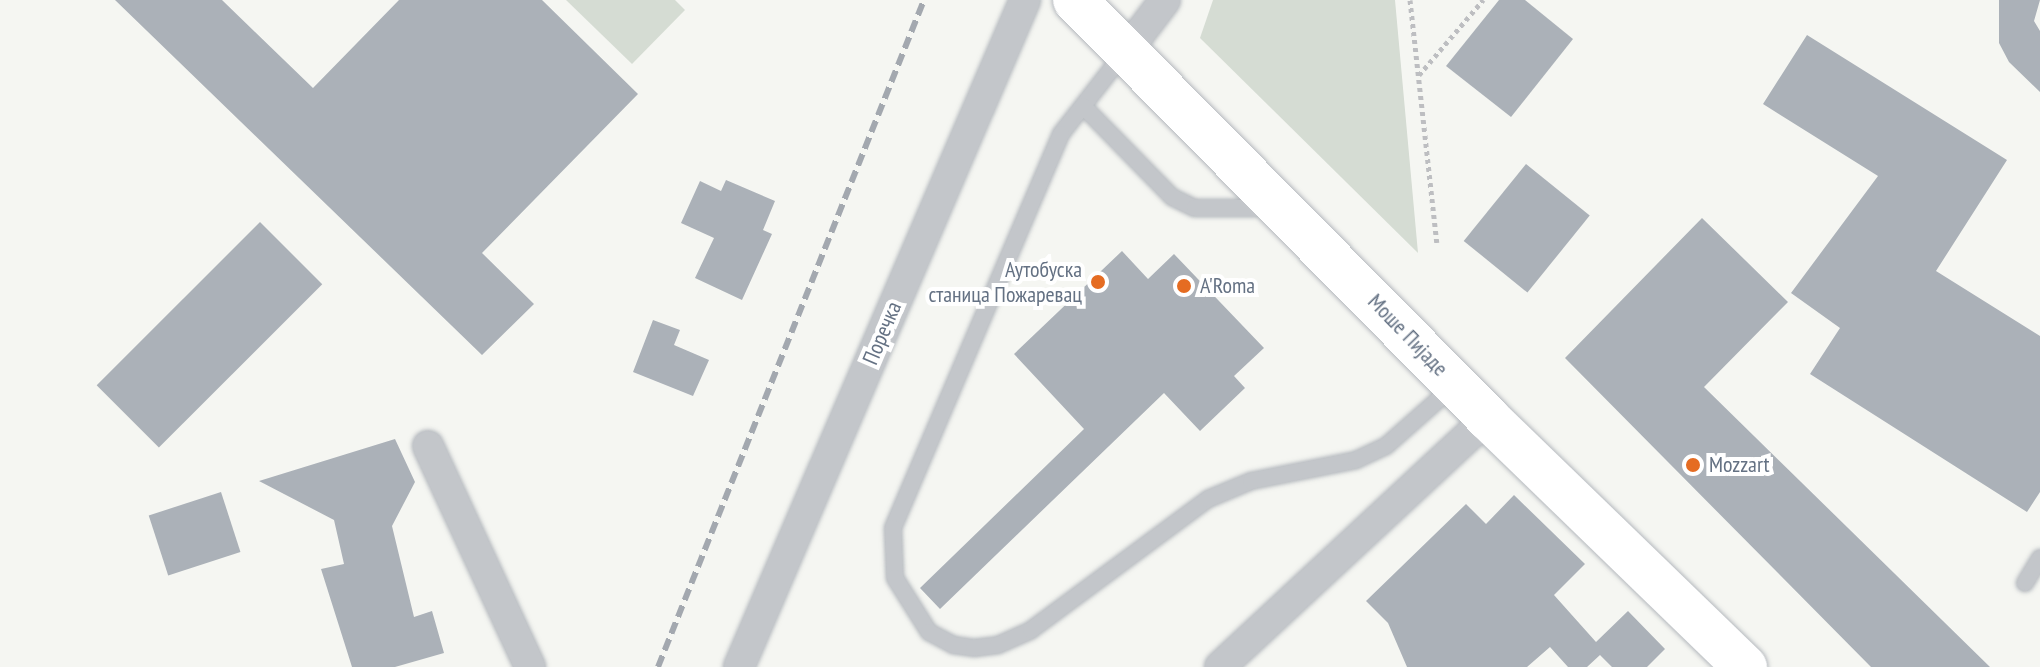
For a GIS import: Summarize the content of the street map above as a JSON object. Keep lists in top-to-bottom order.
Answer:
{
  "streets": {
    "street": ["Поречка", "Моше Пијаде"]
  },
  "places": ["Аутобуска станица Пожаревац", "A'Roma", "Mozzart"]
}
